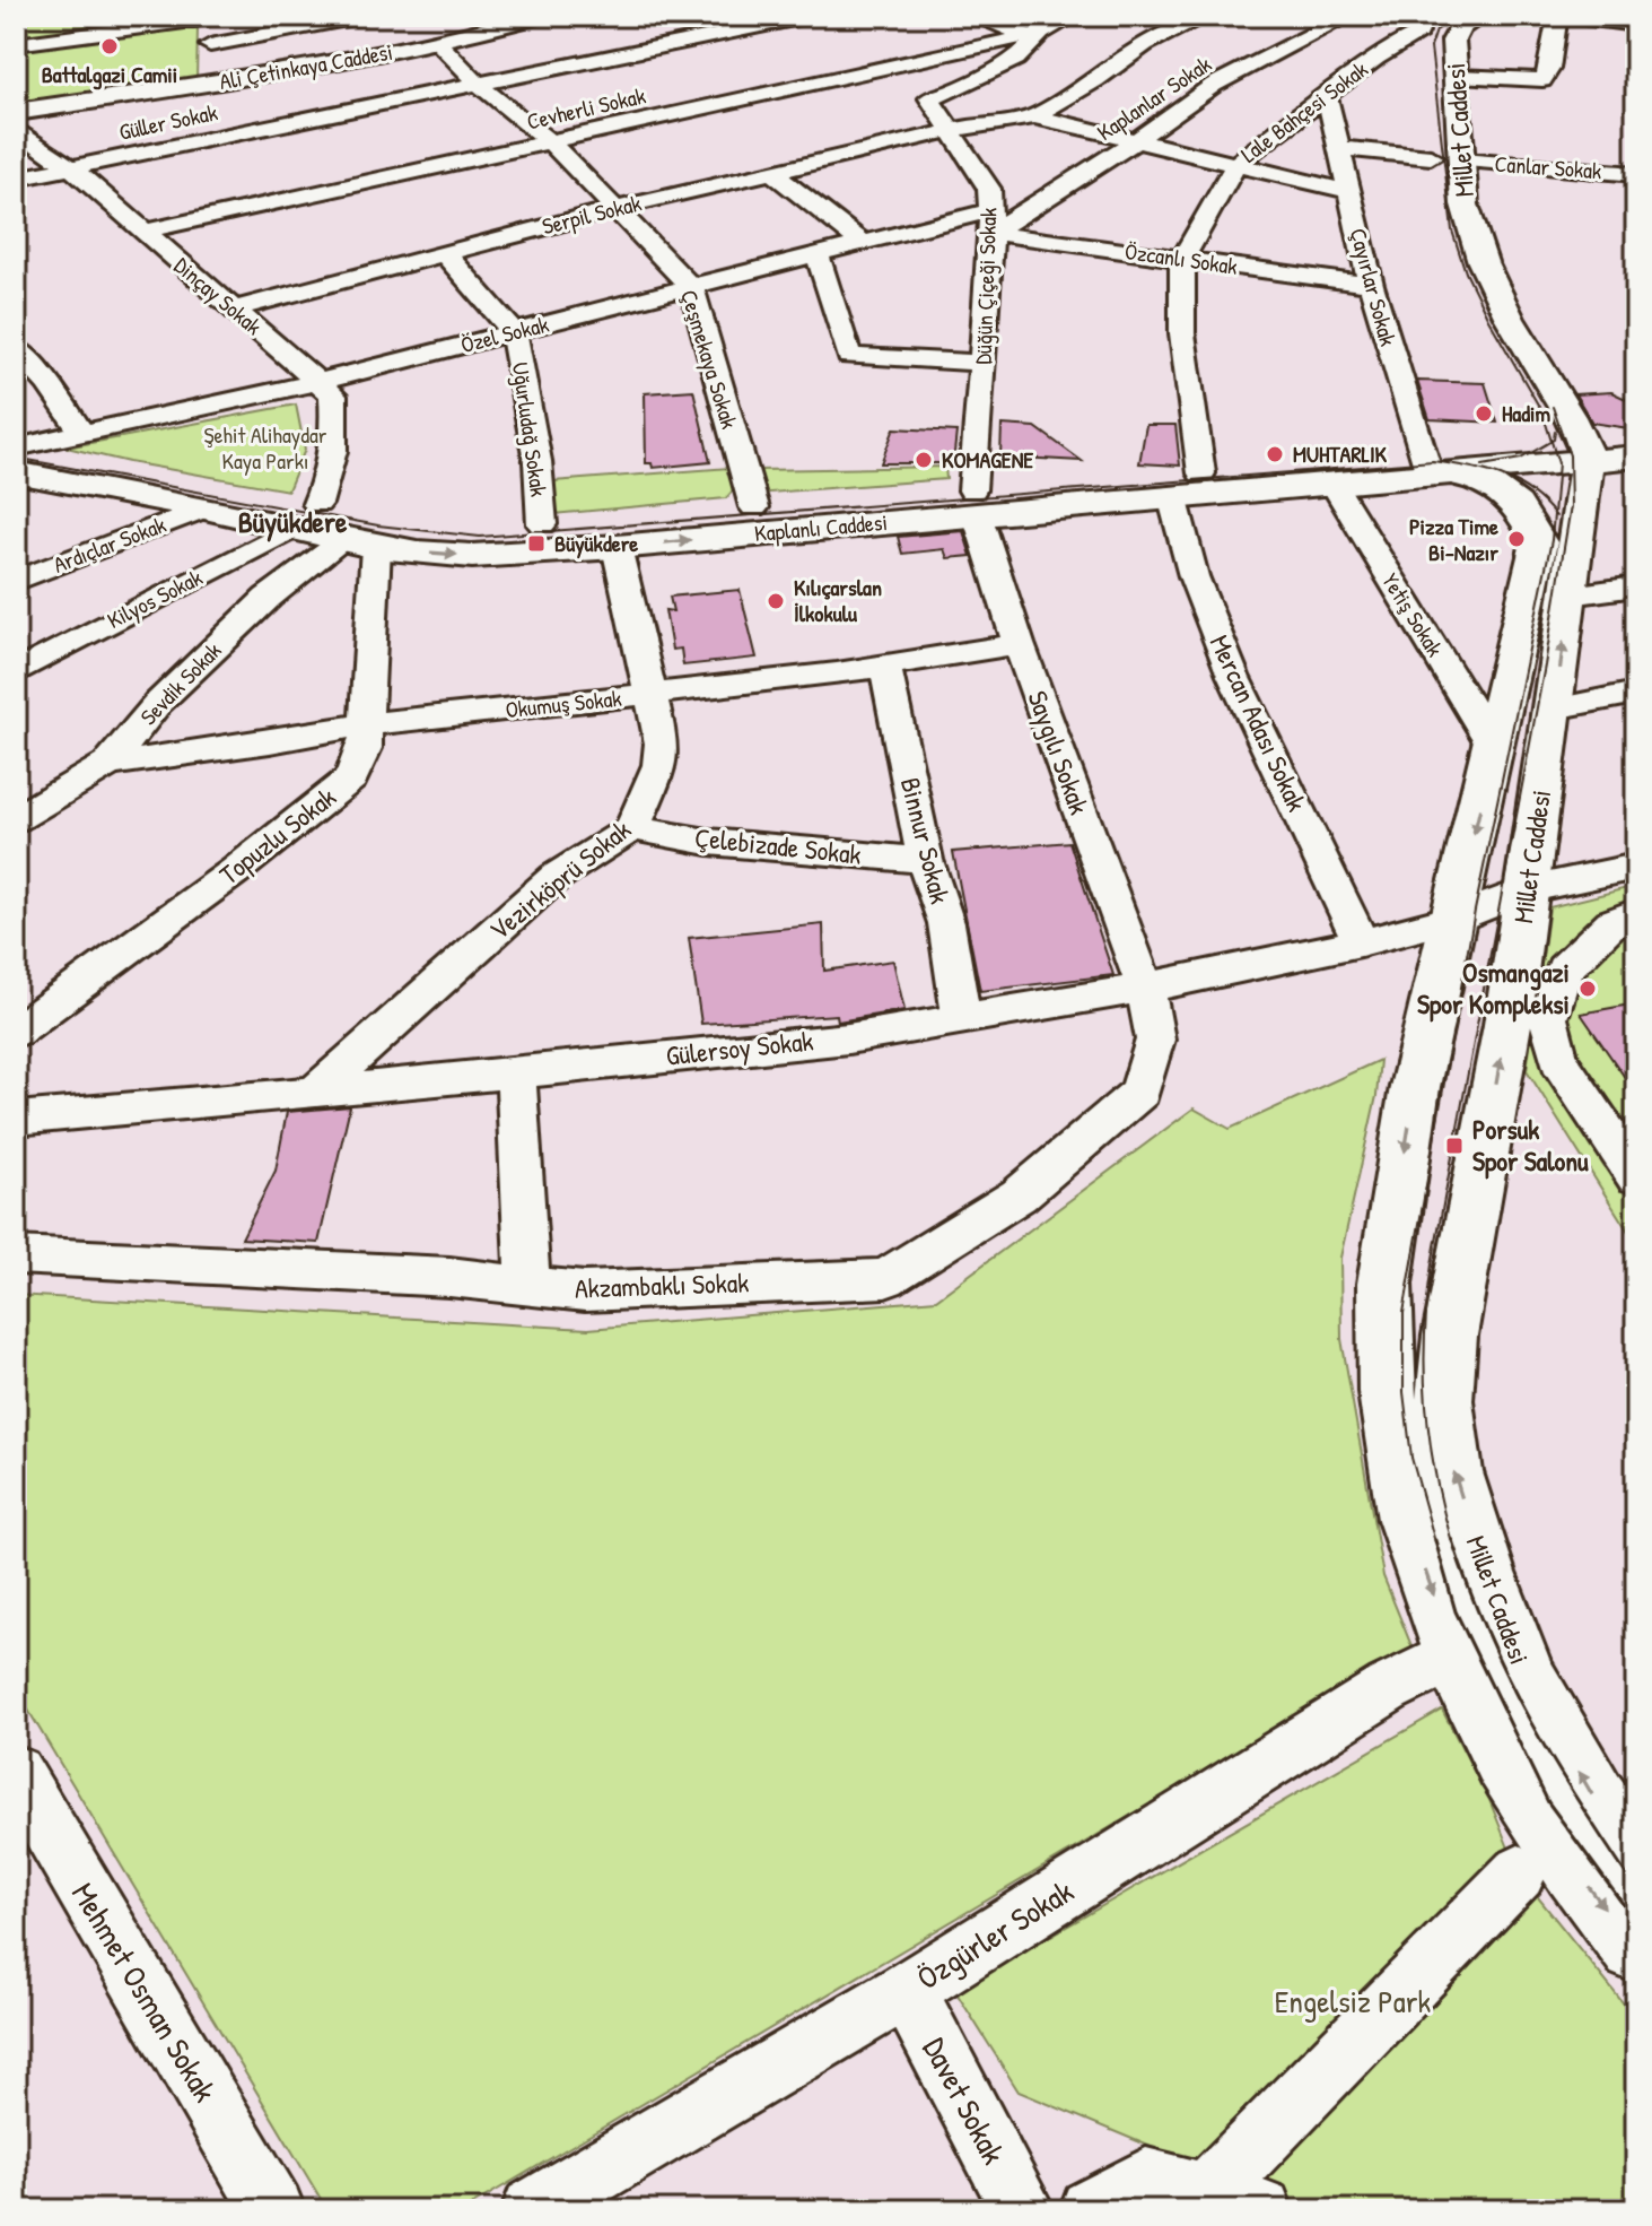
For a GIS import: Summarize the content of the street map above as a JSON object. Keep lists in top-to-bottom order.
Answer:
{
  "streets": {
    "main road": ["Ali Çetinkaya Caddesi", "Millet Caddesi", "Kaplanlı Caddesi"],
    "street": [
      "Kaplanlar Sokak",
      "Cevherli Sokak",
      "Lale Bahçesi Sokak",
      "Güller Sokak",
      "Canlar Sokak",
      "Serpil Sokak",
      "Özcanlı Sokak",
      "Düğün Çiçeği Sokak",
      "Çayırlar Sokak",
      "Dinçay Sokak",
      "Özel Sokak",
      "Çeşmekaya Sokak",
      "Uğurludağ Sokak",
      "Ardıçlar Sokak",
      "Kilyos Sokak",
      "Yetiş Sokak",
      "Sevdik Sokak",
      "Okumuş Sokak",
      "Mercan Adası Sokak",
      "Saygılı Sokak",
      "Topuzlu Sokak",
      "Binnur Sokak",
      "Çelebizade Sokak",
      "Vezirköprü Sokak",
      "Gülersoy Sokak",
      "Akzambaklı Sokak",
      "Özgürler Sokak",
      "Mehmet Osman Sokak",
      "Davet Sokak"
    ]
  },
  "crossings": [
    ["Ali Çetinkaya Caddesi", "Çeşmekaya Sokak"],
    ["Kaplanlar Sokak", "Özcanlı Sokak"],
    ["Kaplanlar Sokak", "Düğün Çiçeği Sokak"],
    ["Kaplanlar Sokak", "Özel Sokak"],
    ["Cevherli Sokak", "Düğün Çiçeği Sokak"],
    ["Cevherli Sokak", "Dinçay Sokak"],
    ["Cevherli Sokak", "Çeşmekaya Sokak"],
    ["Lale Bahçesi Sokak", "Millet Caddesi"],
    ["Lale Bahçesi Sokak", "Özcanlı Sokak"],
    ["Lale Bahçesi Sokak", "Çayırlar Sokak"],
    ["Lale Bahçesi Sokak", "Kaplanlı Caddesi"],
    ["Güller Sokak", "Dinçay Sokak"],
    ["Güller Sokak", "Çeşmekaya Sokak"],
    ["Millet Caddesi", "Canlar Sokak"],
    ["Millet Caddesi", "Kaplanlı Caddesi"],
    ["Millet Caddesi", "Yetiş Sokak"],
    ["Millet Caddesi", "Gülersoy Sokak"],
    ["Millet Caddesi", "Özgürler Sokak"],
    ["Canlar Sokak", "Çayırlar Sokak"],
    ["Serpil Sokak", "Düğün Çiçeği Sokak"],
    ["Serpil Sokak", "Dinçay Sokak"],
    ["Serpil Sokak", "Çeşmekaya Sokak"],
    ["Serpil Sokak", "Uğurludağ Sokak"],
    ["Özcanlı Sokak", "Düğün Çiçeği Sokak"],
    ["Özcanlı Sokak", "Çayırlar Sokak"],
    ["Özcanlı Sokak", "Özel Sokak"],
    ["Düğün Çiçeği Sokak", "Özel Sokak"],
    ["Düğün Çiçeği Sokak", "Kaplanlı Caddesi"],
    ["Düğün Çiçeği Sokak", "Saygılı Sokak"],
    ["Çayırlar Sokak", "Kaplanlı Caddesi"],
    ["Dinçay Sokak", "Özel Sokak"],
    ["Dinçay Sokak", "Kaplanlı Caddesi"],
    ["Dinçay Sokak", "Kilyos Sokak"],
    ["Özel Sokak", "Çeşmekaya Sokak"],
    ["Özel Sokak", "Uğurludağ Sokak"],
    ["Özel Sokak", "Kaplanlı Caddesi"],
    ["Çeşmekaya Sokak", "Kaplanlı Caddesi"],
    ["Uğurludağ Sokak", "Kaplanlı Caddesi"],
    ["Kaplanlı Caddesi", "Ardıçlar Sokak"],
    ["Kaplanlı Caddesi", "Kilyos Sokak"],
    ["Kaplanlı Caddesi", "Yetiş Sokak"],
    ["Kaplanlı Caddesi", "Sevdik Sokak"],
    ["Kaplanlı Caddesi", "Mercan Adası Sokak"],
    ["Kaplanlı Caddesi", "Saygılı Sokak"],
    ["Kaplanlı Caddesi", "Topuzlu Sokak"],
    ["Kaplanlı Caddesi", "Vezirköprü Sokak"],
    ["Sevdik Sokak", "Okumuş Sokak"],
    ["Sevdik Sokak", "Topuzlu Sokak"],
    ["Okumuş Sokak", "Saygılı Sokak"],
    ["Okumuş Sokak", "Topuzlu Sokak"],
    ["Okumuş Sokak", "Binnur Sokak"],
    ["Okumuş Sokak", "Vezirköprü Sokak"],
    ["Mercan Adası Sokak", "Gülersoy Sokak"],
    ["Saygılı Sokak", "Gülersoy Sokak"],
    ["Saygılı Sokak", "Akzambaklı Sokak"],
    ["Binnur Sokak", "Çelebizade Sokak"],
    ["Binnur Sokak", "Gülersoy Sokak"],
    ["Çelebizade Sokak", "Vezirköprü Sokak"],
    ["Vezirköprü Sokak", "Gülersoy Sokak"],
    ["Gülersoy Sokak", "Akzambaklı Sokak"],
    ["Özgürler Sokak", "Davet Sokak"]
  ],
  "districts": ["Büyükdere"],
  "parks": ["Şehit Alihaydar Kaya Parkı", "Engelsiz Park"],
  "places": {
    "other": [
      "Battalgazi Camii",
      "Hadim",
      "MUHTARLIK",
      "KOMAGENE",
      "Pizza Time Bi-Nazır",
      "Kılıçarslan İlkokulu",
      "Osmangazi Spor Kompleksi"
    ],
    "transit": ["Büyükdere", "Porsuk Spor Salonu"]
  }
}
